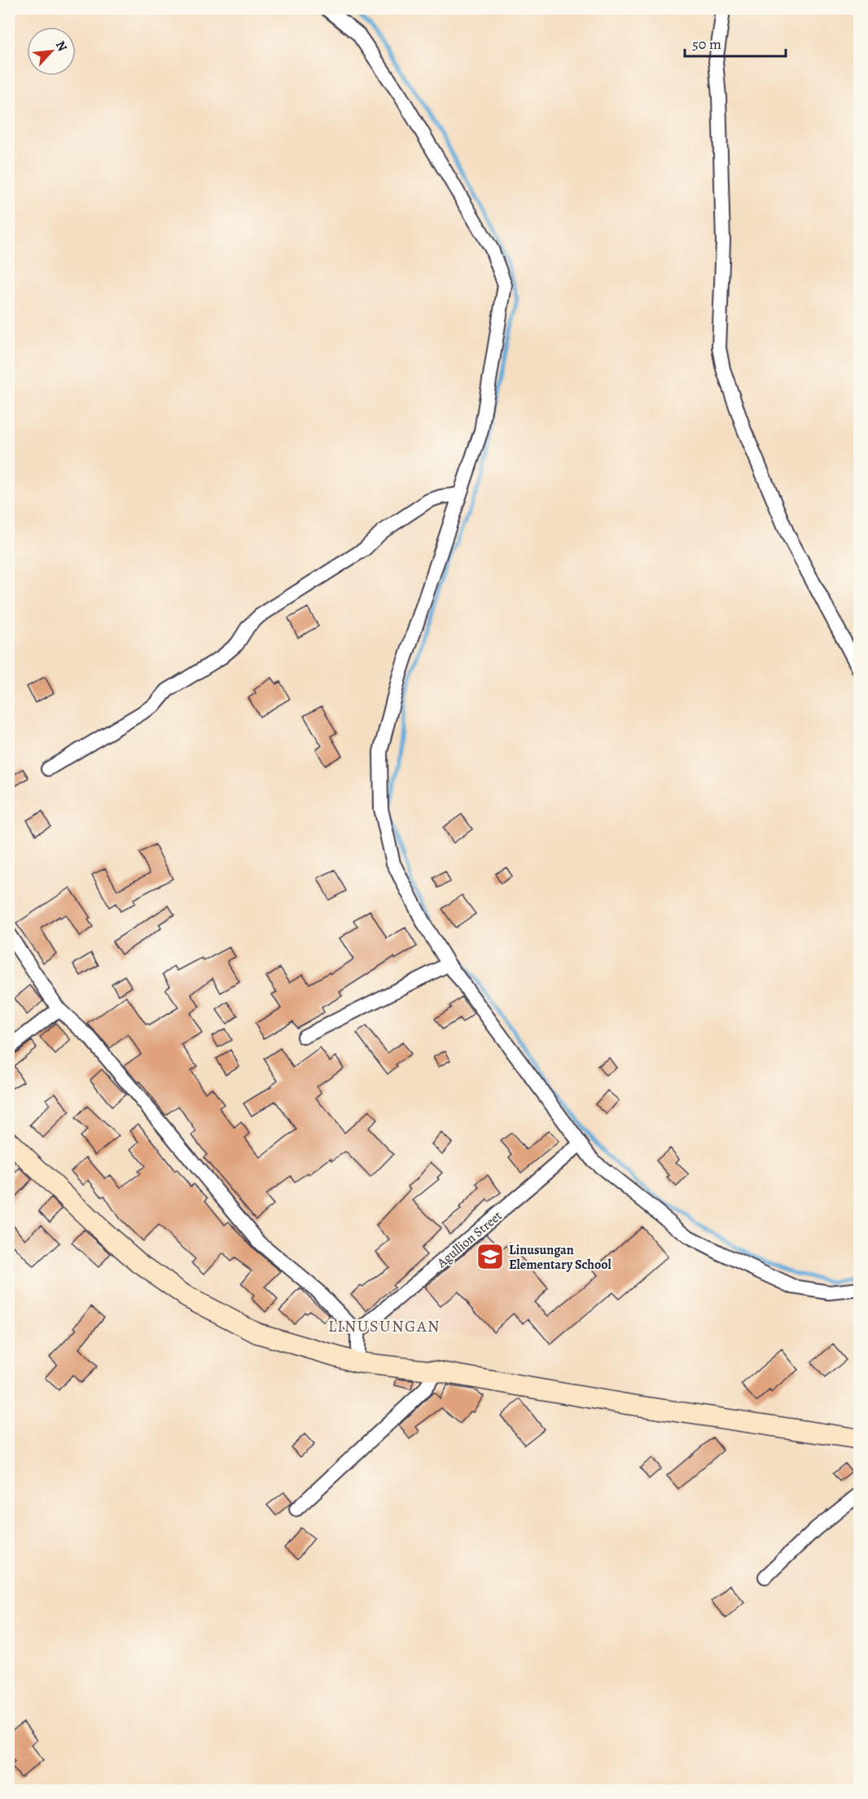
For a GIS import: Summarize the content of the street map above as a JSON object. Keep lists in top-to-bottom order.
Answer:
{
  "streets": {
    "street": ["Agullion Street"]
  },
  "districts": ["LINUSUNGAN"],
  "places": {
    "school or university": ["Linusungan Elementary School"]
  },
  "scale_bar": "50 m",
  "north": "top right"
}
